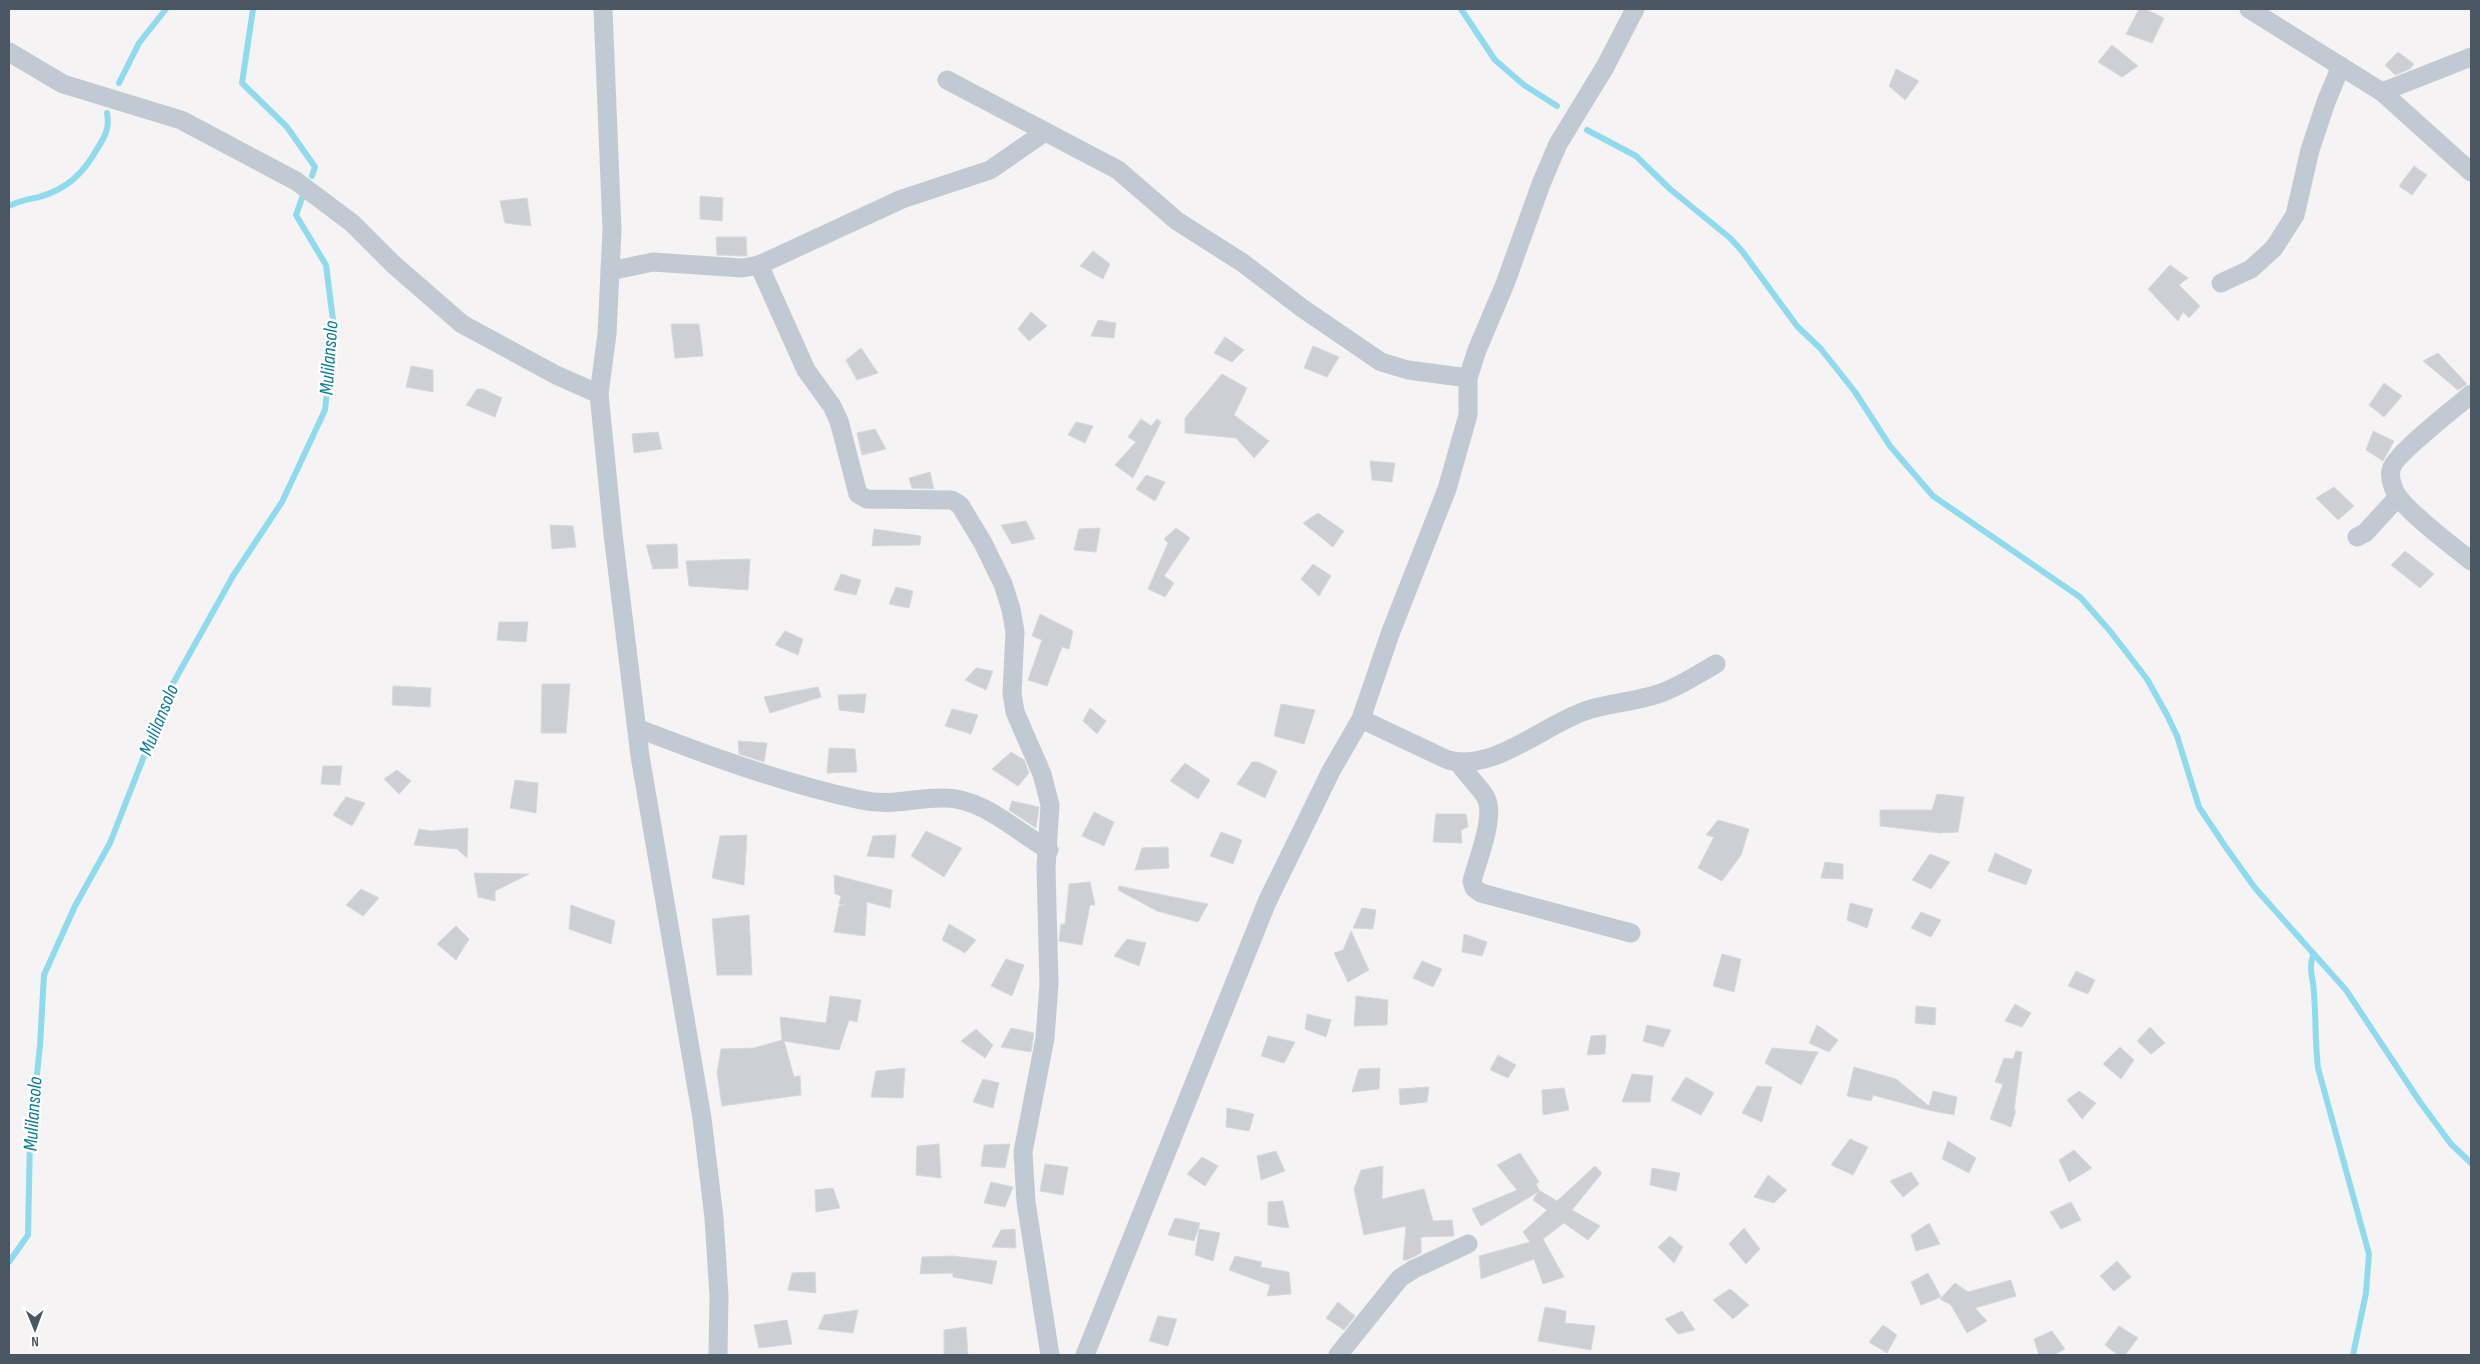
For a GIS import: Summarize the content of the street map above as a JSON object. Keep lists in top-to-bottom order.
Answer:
{
  "water": ["Mulilansolo"],
  "north": "bottom"
}
